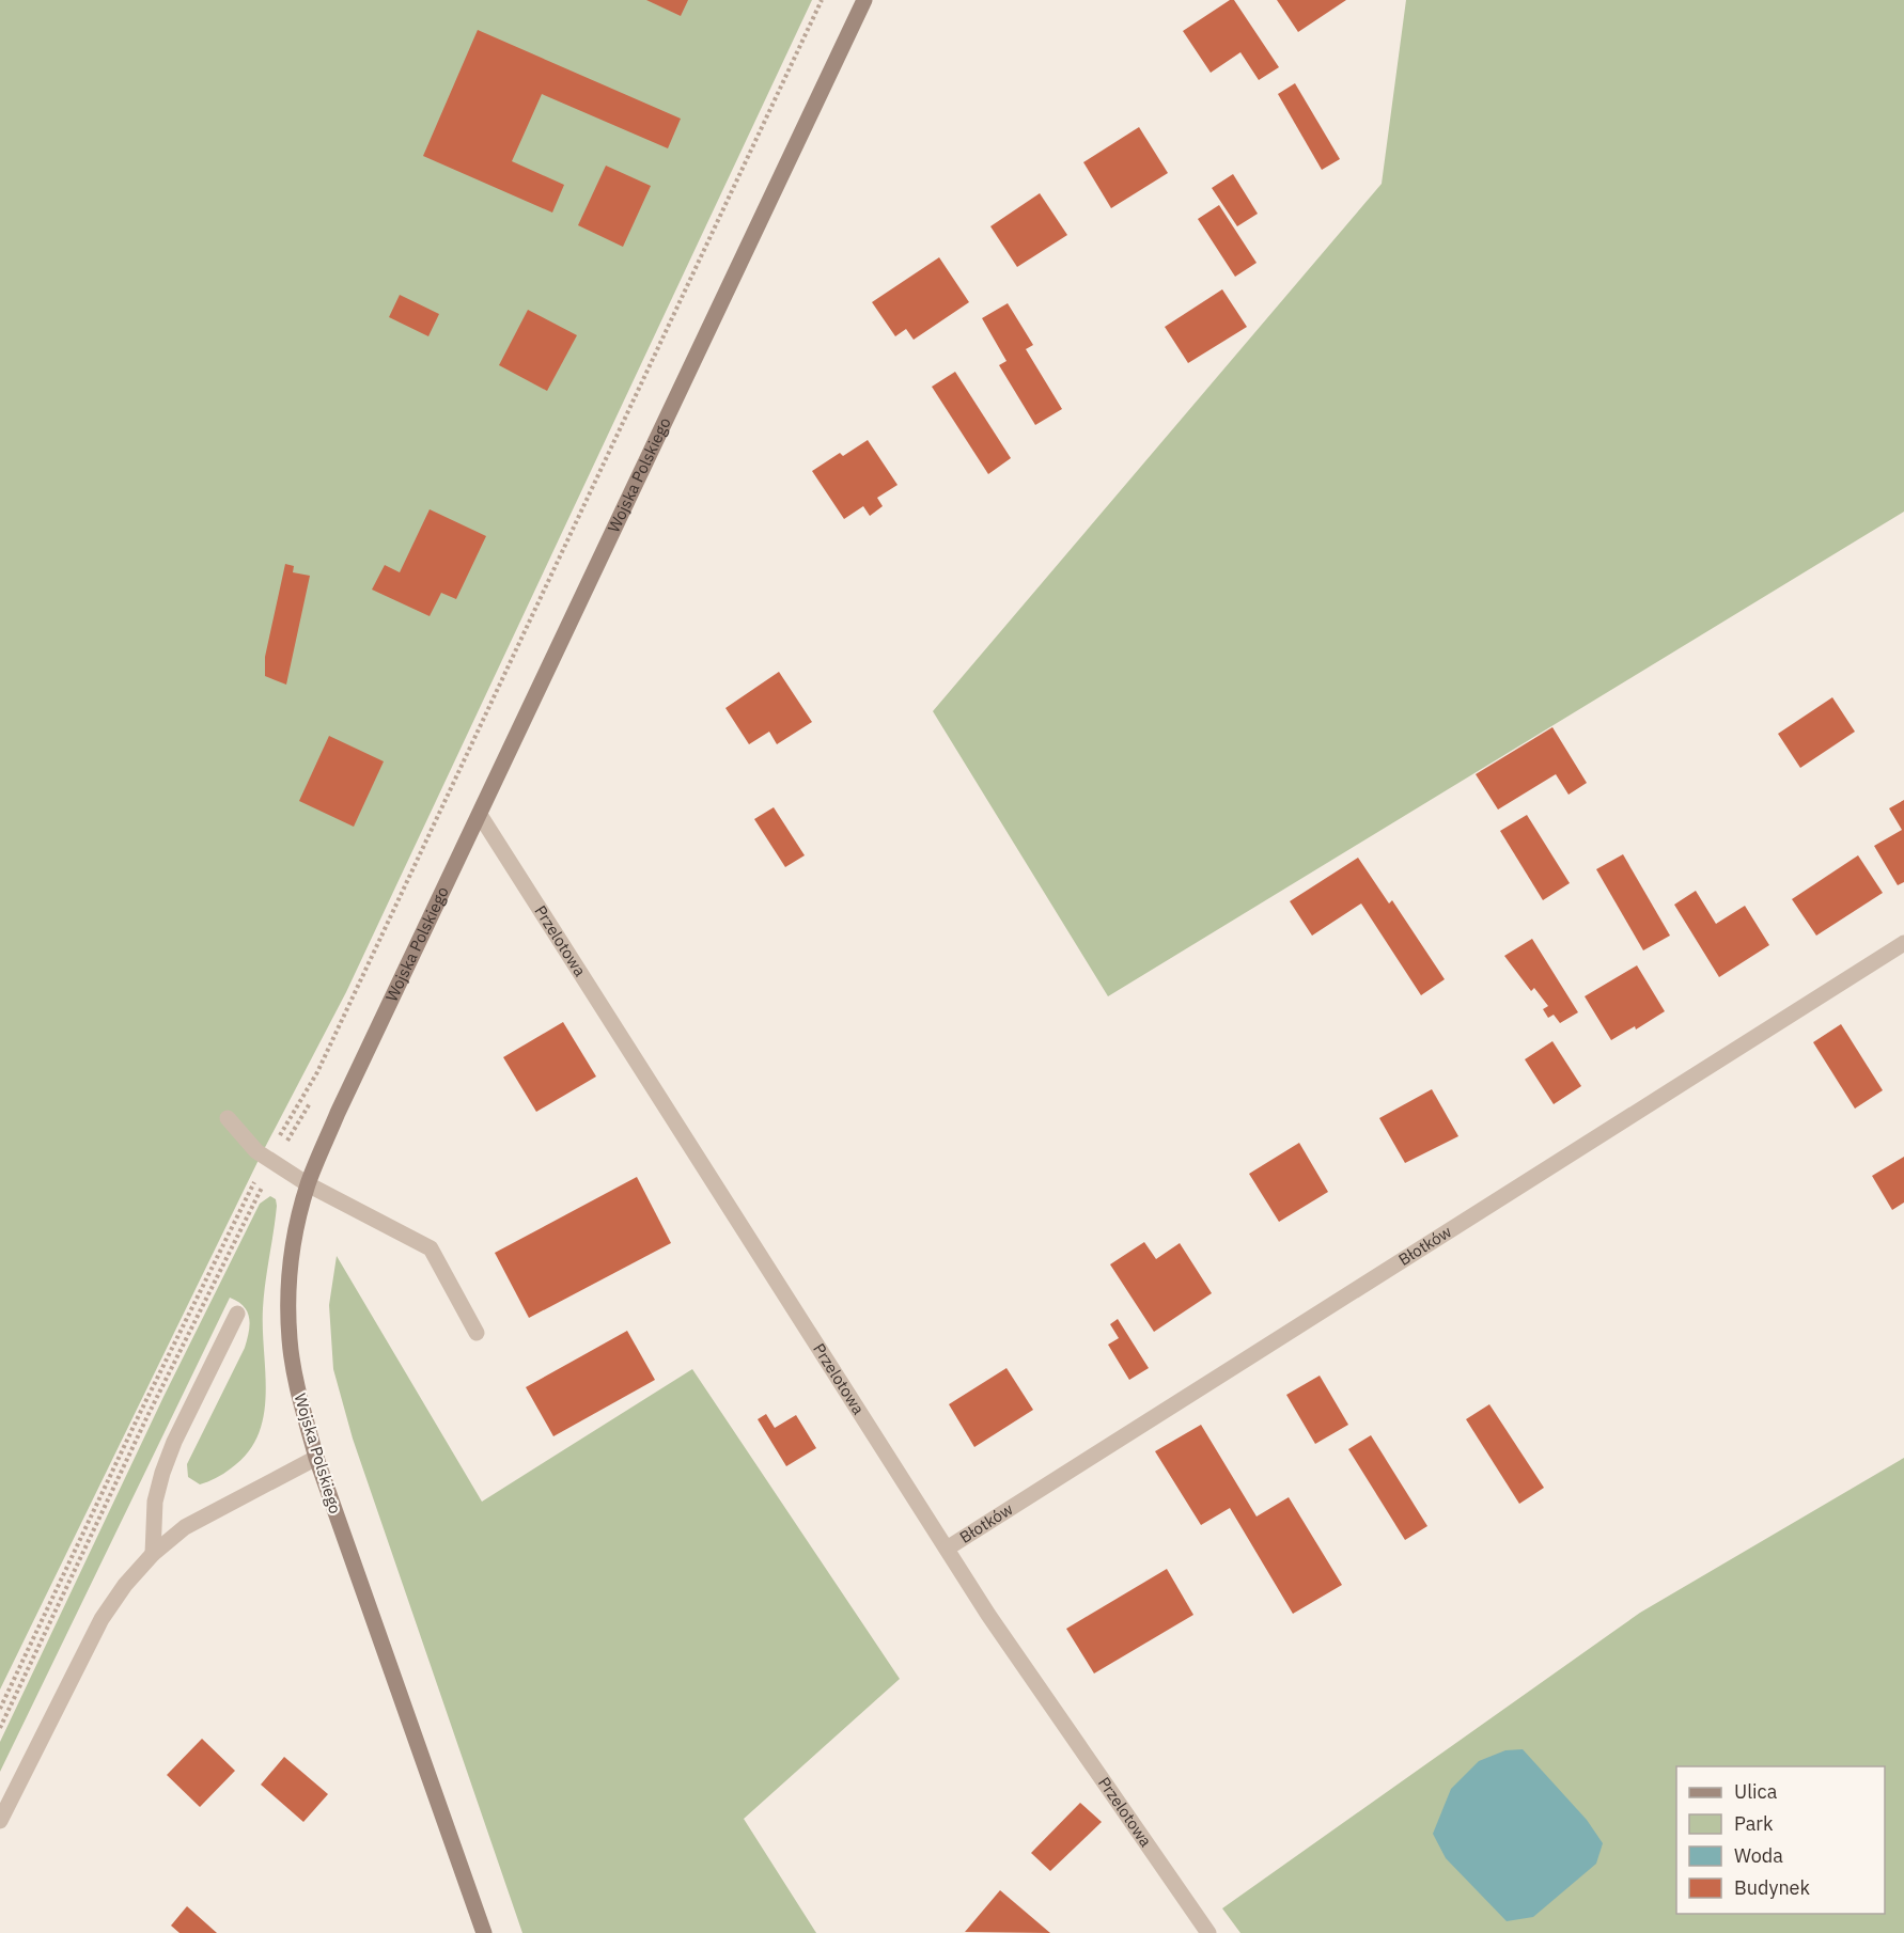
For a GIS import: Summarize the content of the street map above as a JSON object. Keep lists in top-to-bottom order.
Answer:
{
  "streets": {
    "street": ["Wojska Polskiego", "Przelotowa", "Błotków"]
  },
  "crossings": [
    ["Wojska Polskiego", "Przelotowa"],
    ["Przelotowa", "Błotków"]
  ],
  "legend": [
    "Ulica",
    "Park",
    "Woda",
    "Budynek"
  ]
}
